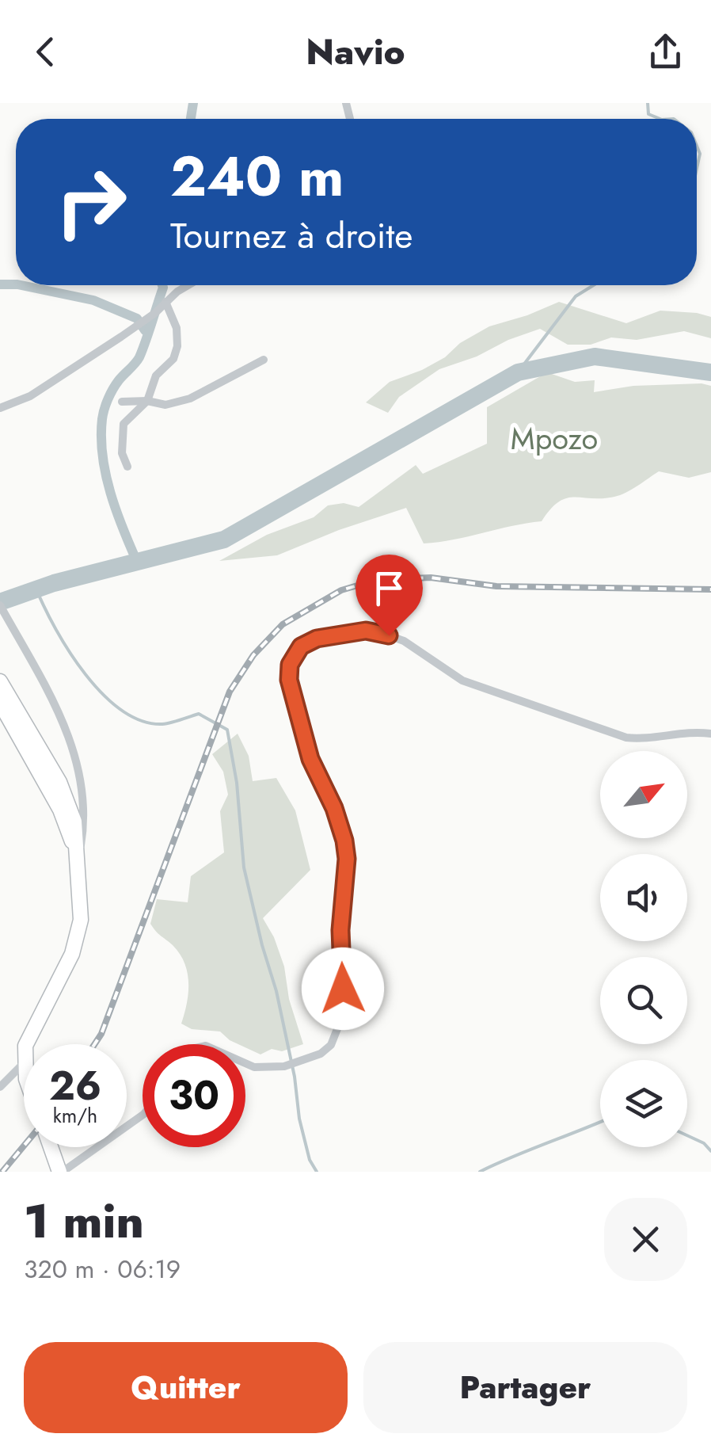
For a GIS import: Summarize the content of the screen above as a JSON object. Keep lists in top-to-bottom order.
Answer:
{
  "parks": ["Mpozo"],
  "north": "top right",
  "page": {
    "header": "Navio",
    "turn": ["240 m", "Tournez à droite"],
    "speed": "26 km/h",
    "limit": "30",
    "heading": ["1 min", "320 m · 06:19"],
    "buttons": ["Quitter", "Partager"]
  }
}
